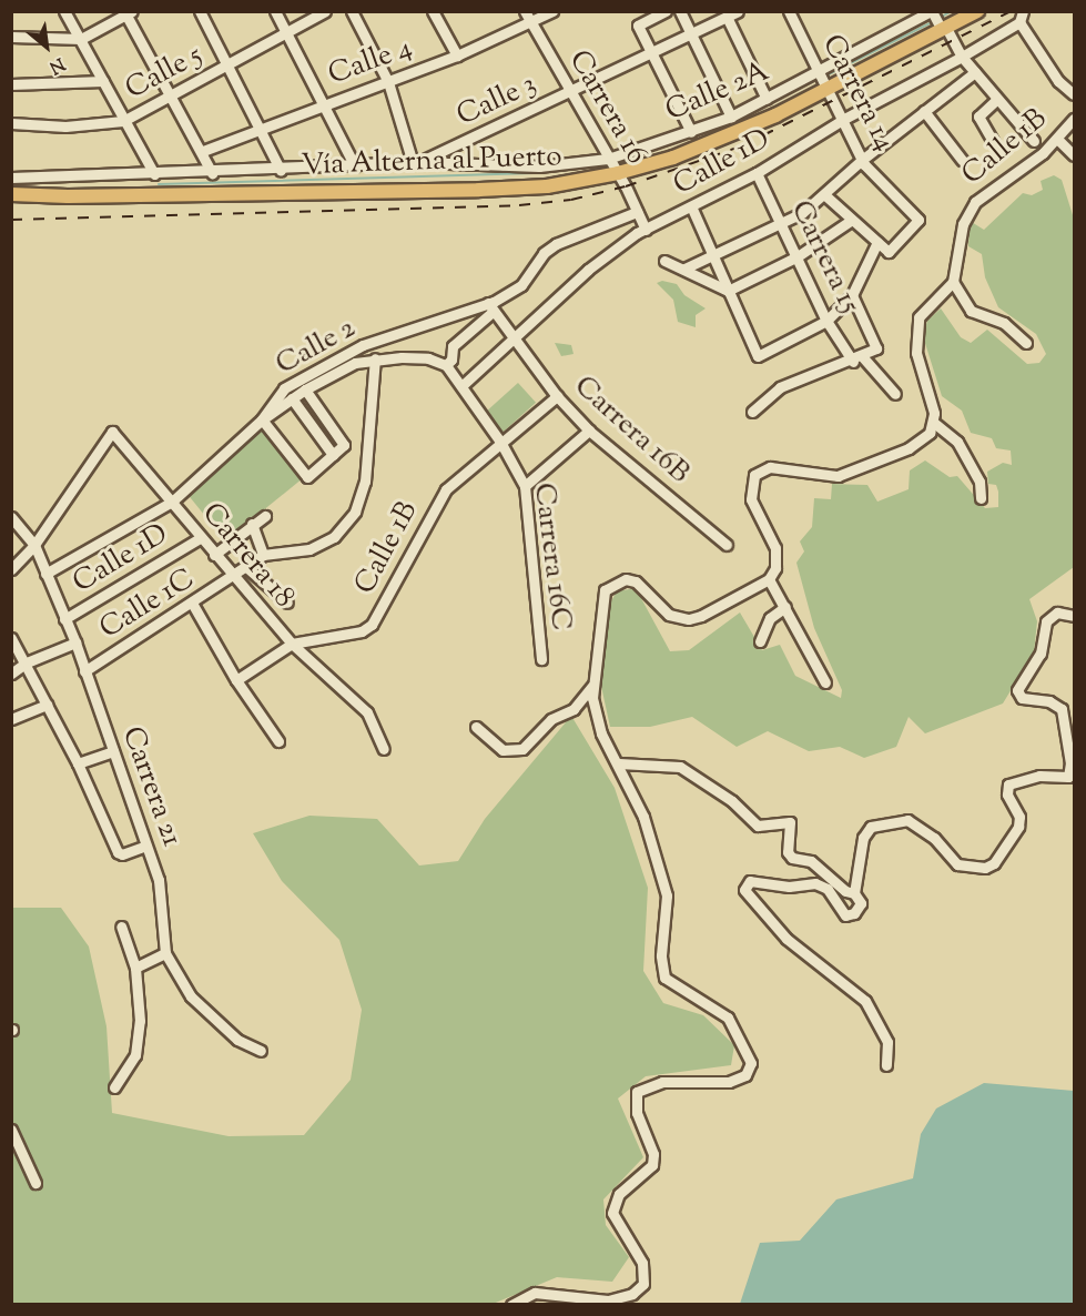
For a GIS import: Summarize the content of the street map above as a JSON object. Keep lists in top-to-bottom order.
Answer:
{
  "streets": {
    "main road": ["Vía Alterna al Puerto"],
    "street": [
      "Calle 4",
      "Calle 5",
      "Calle 2A",
      "Carrera 14",
      "Calle 3",
      "Carrera 16",
      "Calle 1B",
      "Calle 1D",
      "Carrera 15",
      "Calle 2",
      "Carrera 16B",
      "Carrera 18",
      "Carrera 16C",
      "Calle 1C",
      "Carrera 21"
    ]
  },
  "crossings": [
    ["Calle 4", "Carrera 16"],
    ["Calle 2A", "Carrera 14"],
    ["Calle 2A", "Calle 3"],
    ["Calle 2A", "Carrera 16"],
    ["Calle 2A", "Vía Alterna al Puerto"],
    ["Carrera 14", "Vía Alterna al Puerto"],
    ["Carrera 14", "Calle 1D"],
    ["Calle 3", "Carrera 16"],
    ["Carrera 16", "Vía Alterna al Puerto"],
    ["Carrera 16", "Calle 1D"],
    ["Carrera 16", "Calle 2"],
    ["Calle 1B", "Carrera 16B"],
    ["Calle 1B", "Carrera 18"],
    ["Calle 1B", "Carrera 16C"],
    ["Calle 1D", "Carrera 15"],
    ["Calle 1D", "Carrera 16B"],
    ["Calle 1D", "Carrera 18"],
    ["Calle 1D", "Carrera 16C"],
    ["Calle 1D", "Carrera 21"],
    ["Calle 2", "Carrera 16B"],
    ["Calle 2", "Carrera 18"],
    ["Calle 2", "Carrera 21"],
    ["Carrera 18", "Calle 1C"],
    ["Carrera 18", "Carrera 21"],
    ["Calle 1C", "Carrera 21"]
  ],
  "north": "bottom right"
}
